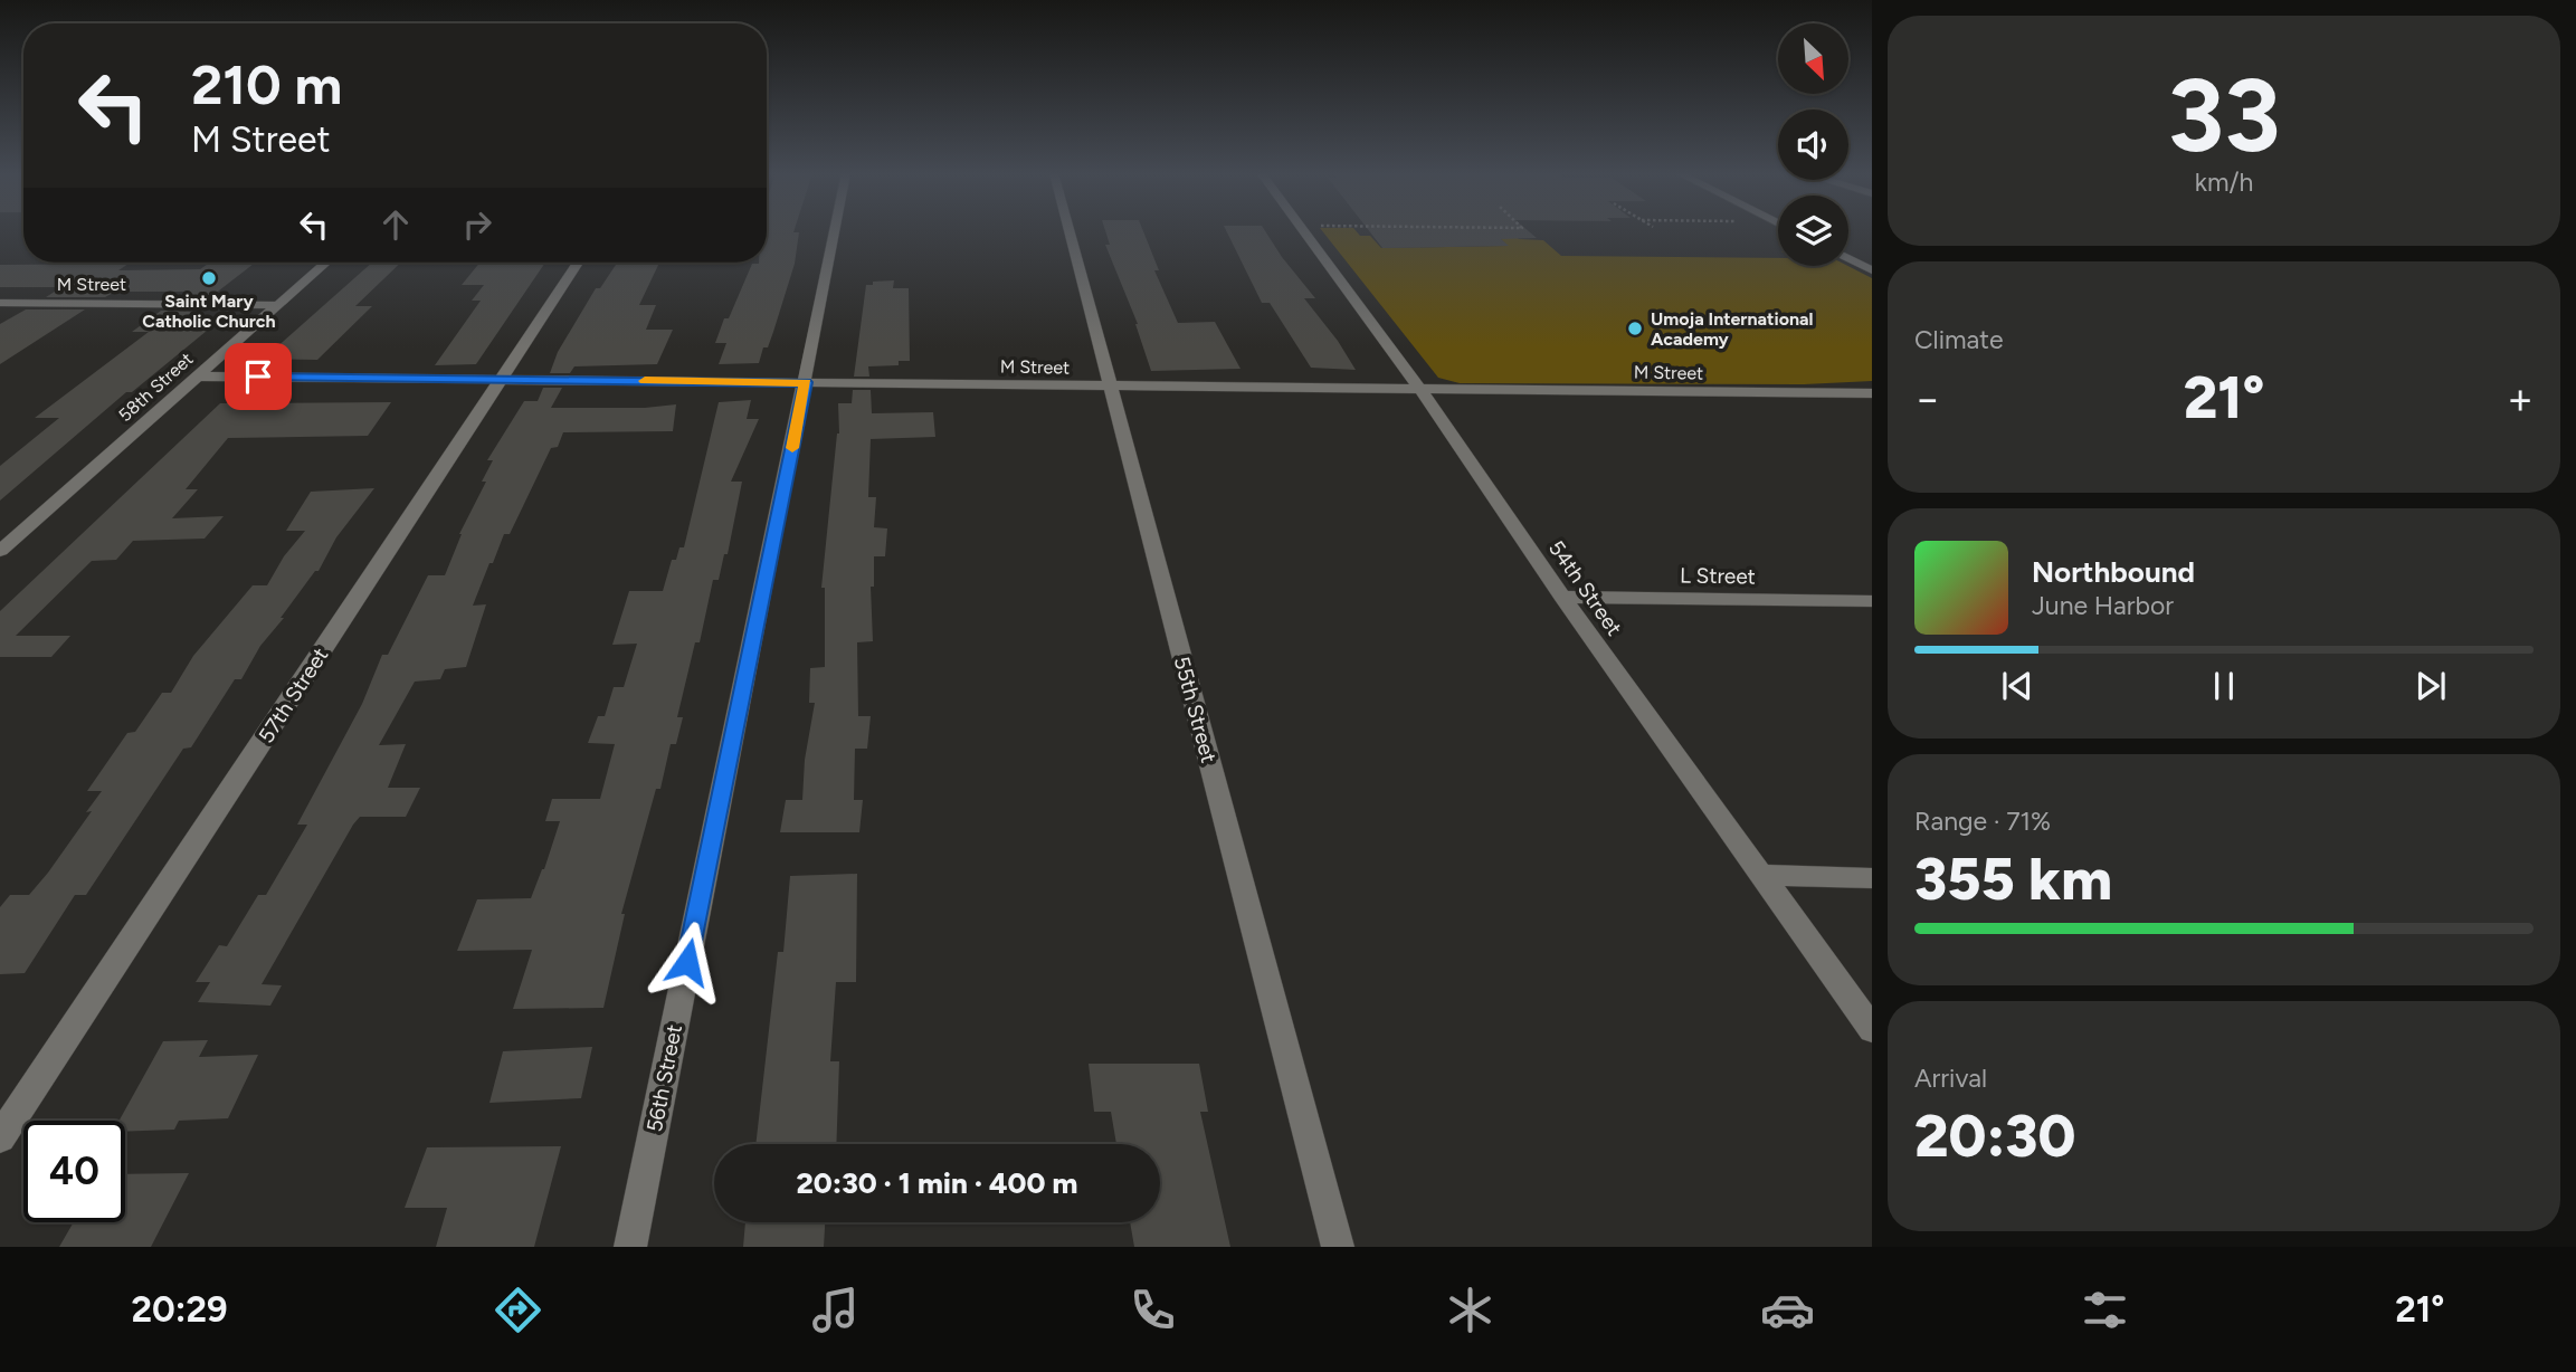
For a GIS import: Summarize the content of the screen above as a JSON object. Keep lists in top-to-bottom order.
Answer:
{
  "streets": {
    "street": [
      "M Street",
      "58th Street",
      "L Street",
      "54th Street",
      "57th Street",
      "55th Street",
      "56th Street"
    ]
  },
  "crossings": [
    ["M Street", "58th Street"],
    ["M Street", "54th Street"],
    ["M Street", "57th Street"],
    ["M Street", "55th Street"],
    ["M Street", "56th Street"],
    ["L Street", "54th Street"]
  ],
  "places": ["Saint Mary Catholic Church", "Umoja International Academy"],
  "north": "bottom right",
  "page": {
    "tile": [
      ["33", "km/h"],
      "Climate",
      ["Range · 71%", "355 km"],
      ["Arrival", "20:30"]
    ],
    "turn": ["210 m", "M Street"],
    "heat": ["−", "21°", "+"],
    "song": ["Northbound", "June Harbor"],
    "limit": "40",
    "trip": "20:30 · 1 min · 400 m",
    "tabs": ["20:29", "21°"]
  }
}
